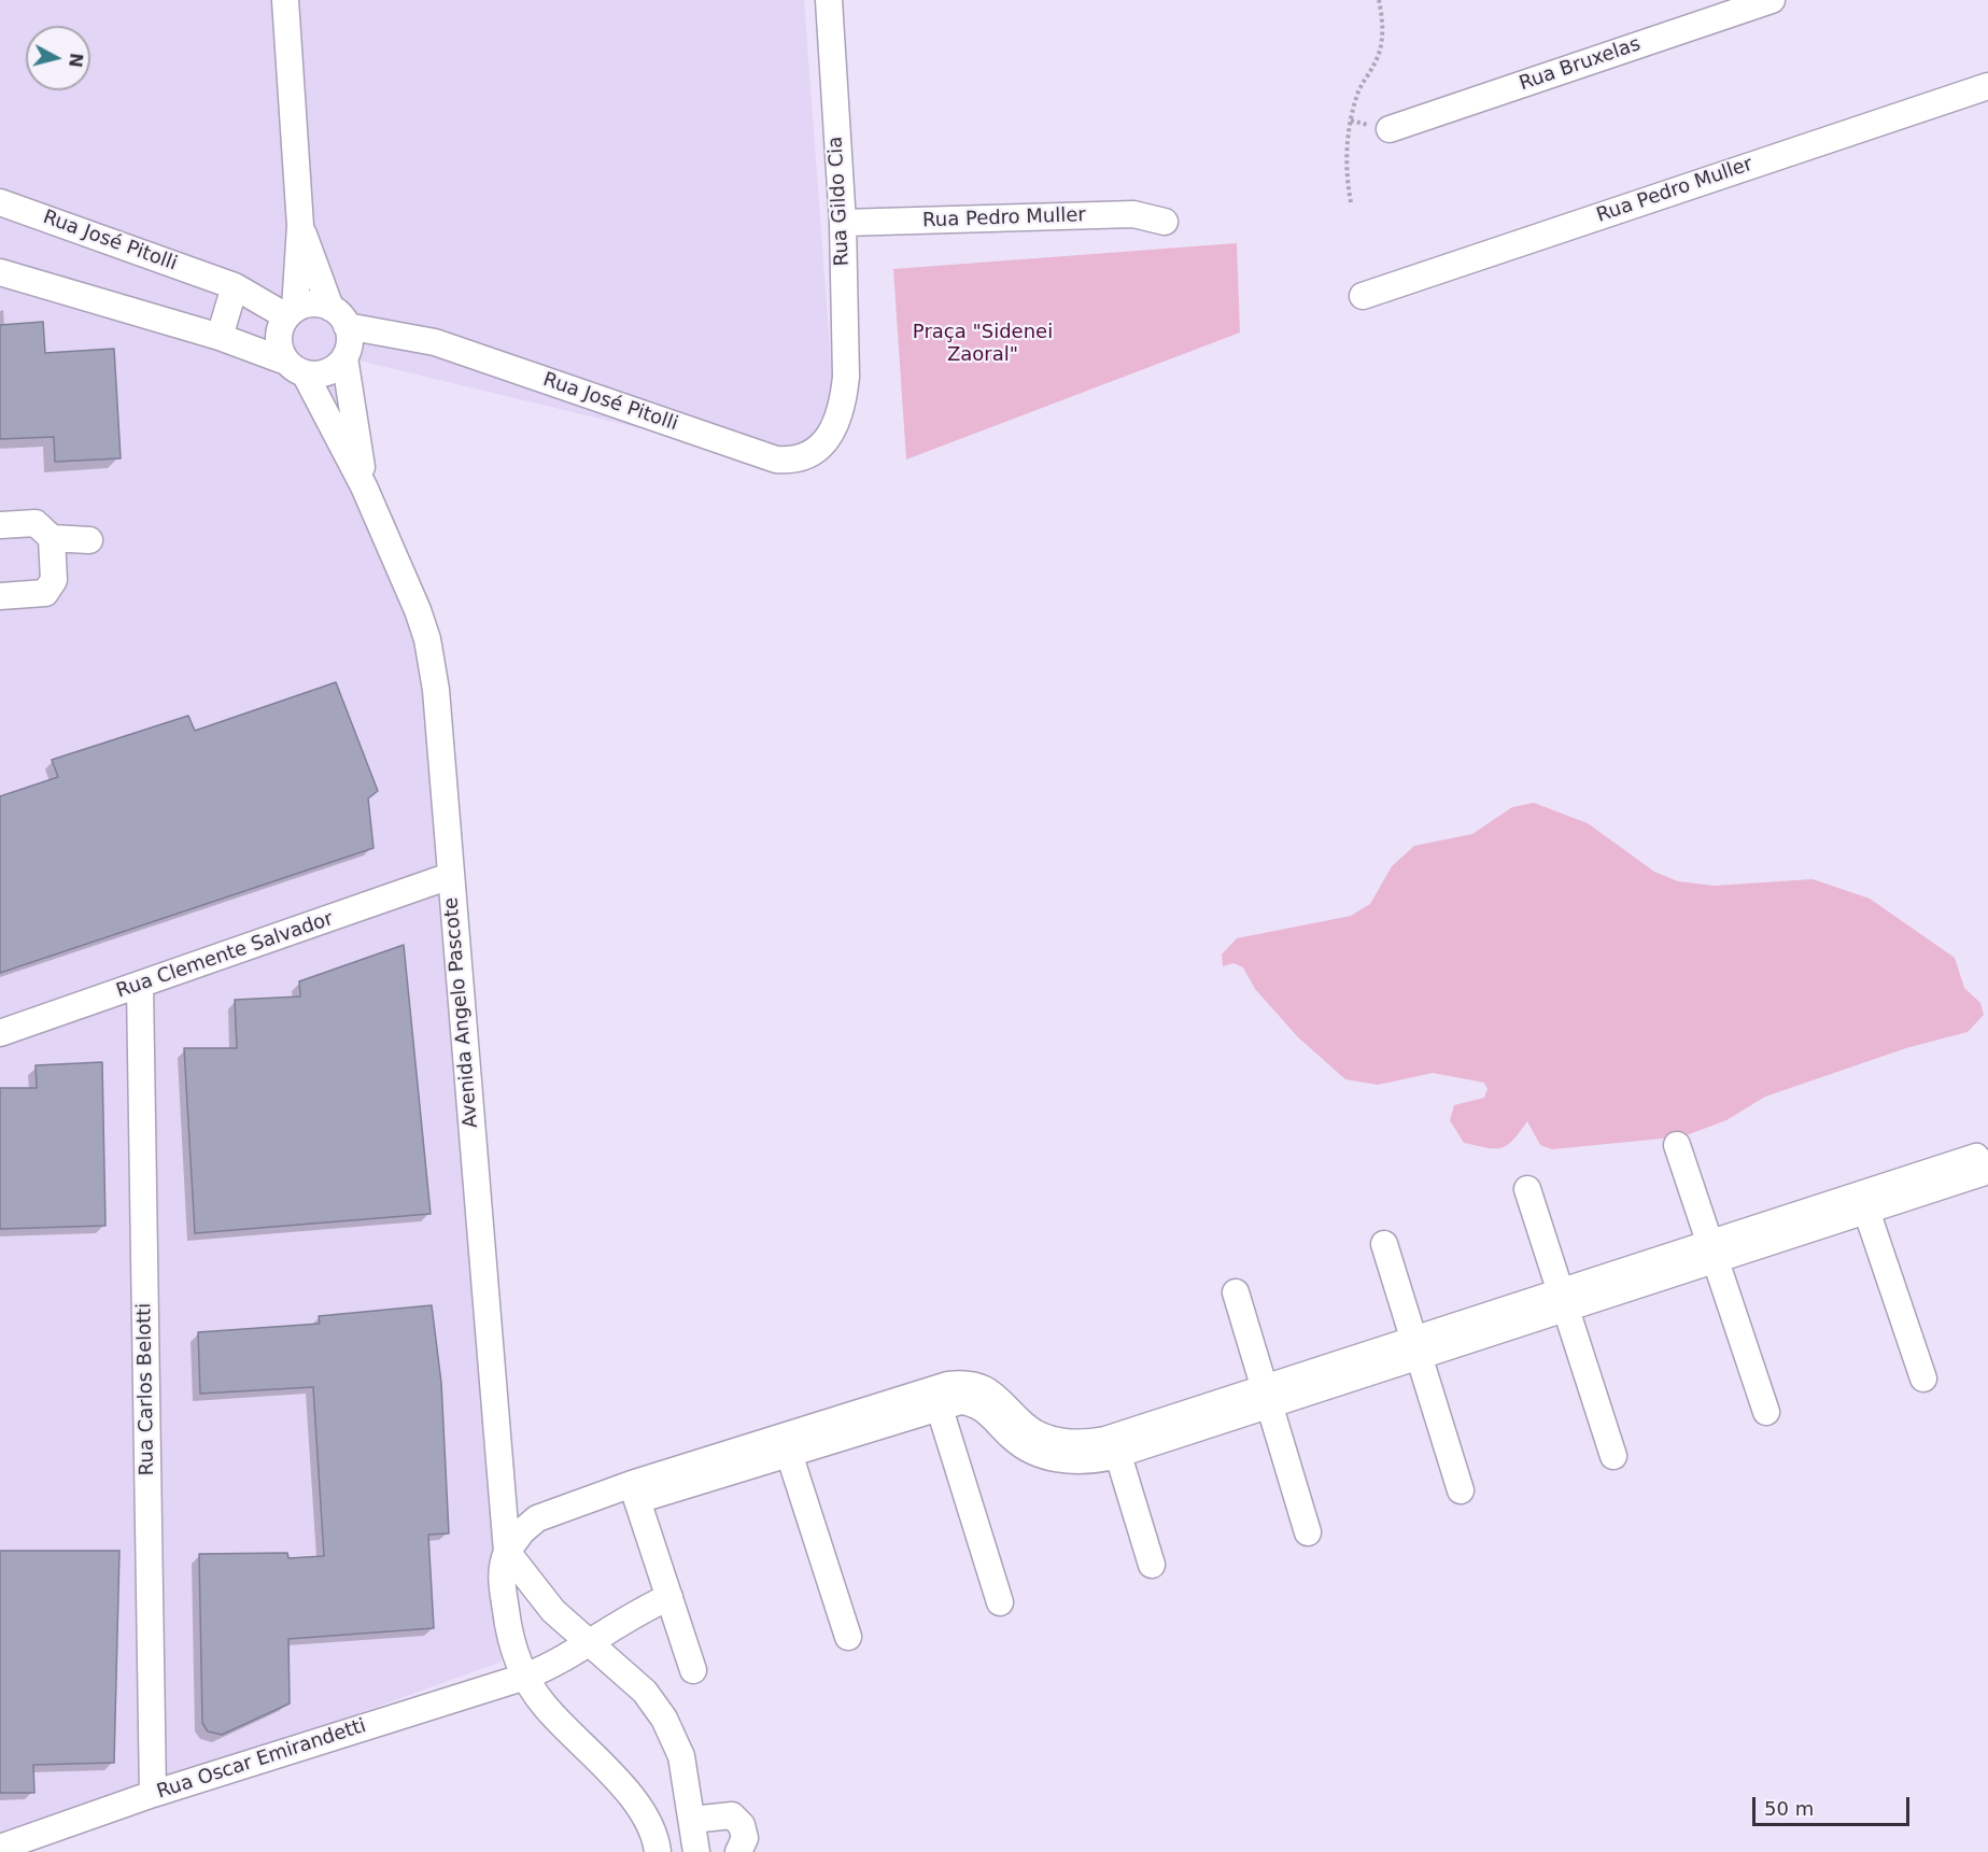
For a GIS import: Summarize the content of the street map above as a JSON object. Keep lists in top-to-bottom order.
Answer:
{
  "streets": {
    "street": [
      "Rua Bruxelas",
      "Rua Pedro Muller",
      "Rua Gildo Cia",
      "Rua José Pitolli",
      "Rua Clemente Salvador",
      "Avenida Angelo Pascote",
      "Rua Carlos Belotti",
      "Rua Oscar Emirandetti"
    ]
  },
  "crossings": [
    ["Rua Pedro Muller", "Rua Gildo Cia"],
    ["Rua Gildo Cia", "Rua José Pitolli"],
    ["Rua José Pitolli", "Avenida Angelo Pascote"],
    ["Rua Clemente Salvador", "Avenida Angelo Pascote"],
    ["Rua Clemente Salvador", "Rua Carlos Belotti"],
    ["Avenida Angelo Pascote", "Rua Oscar Emirandetti"],
    ["Rua Carlos Belotti", "Rua Oscar Emirandetti"]
  ],
  "parks": ["Praça \"Sidenei Zaoral\""],
  "scale_bar": "50 m",
  "north": "right"
}
